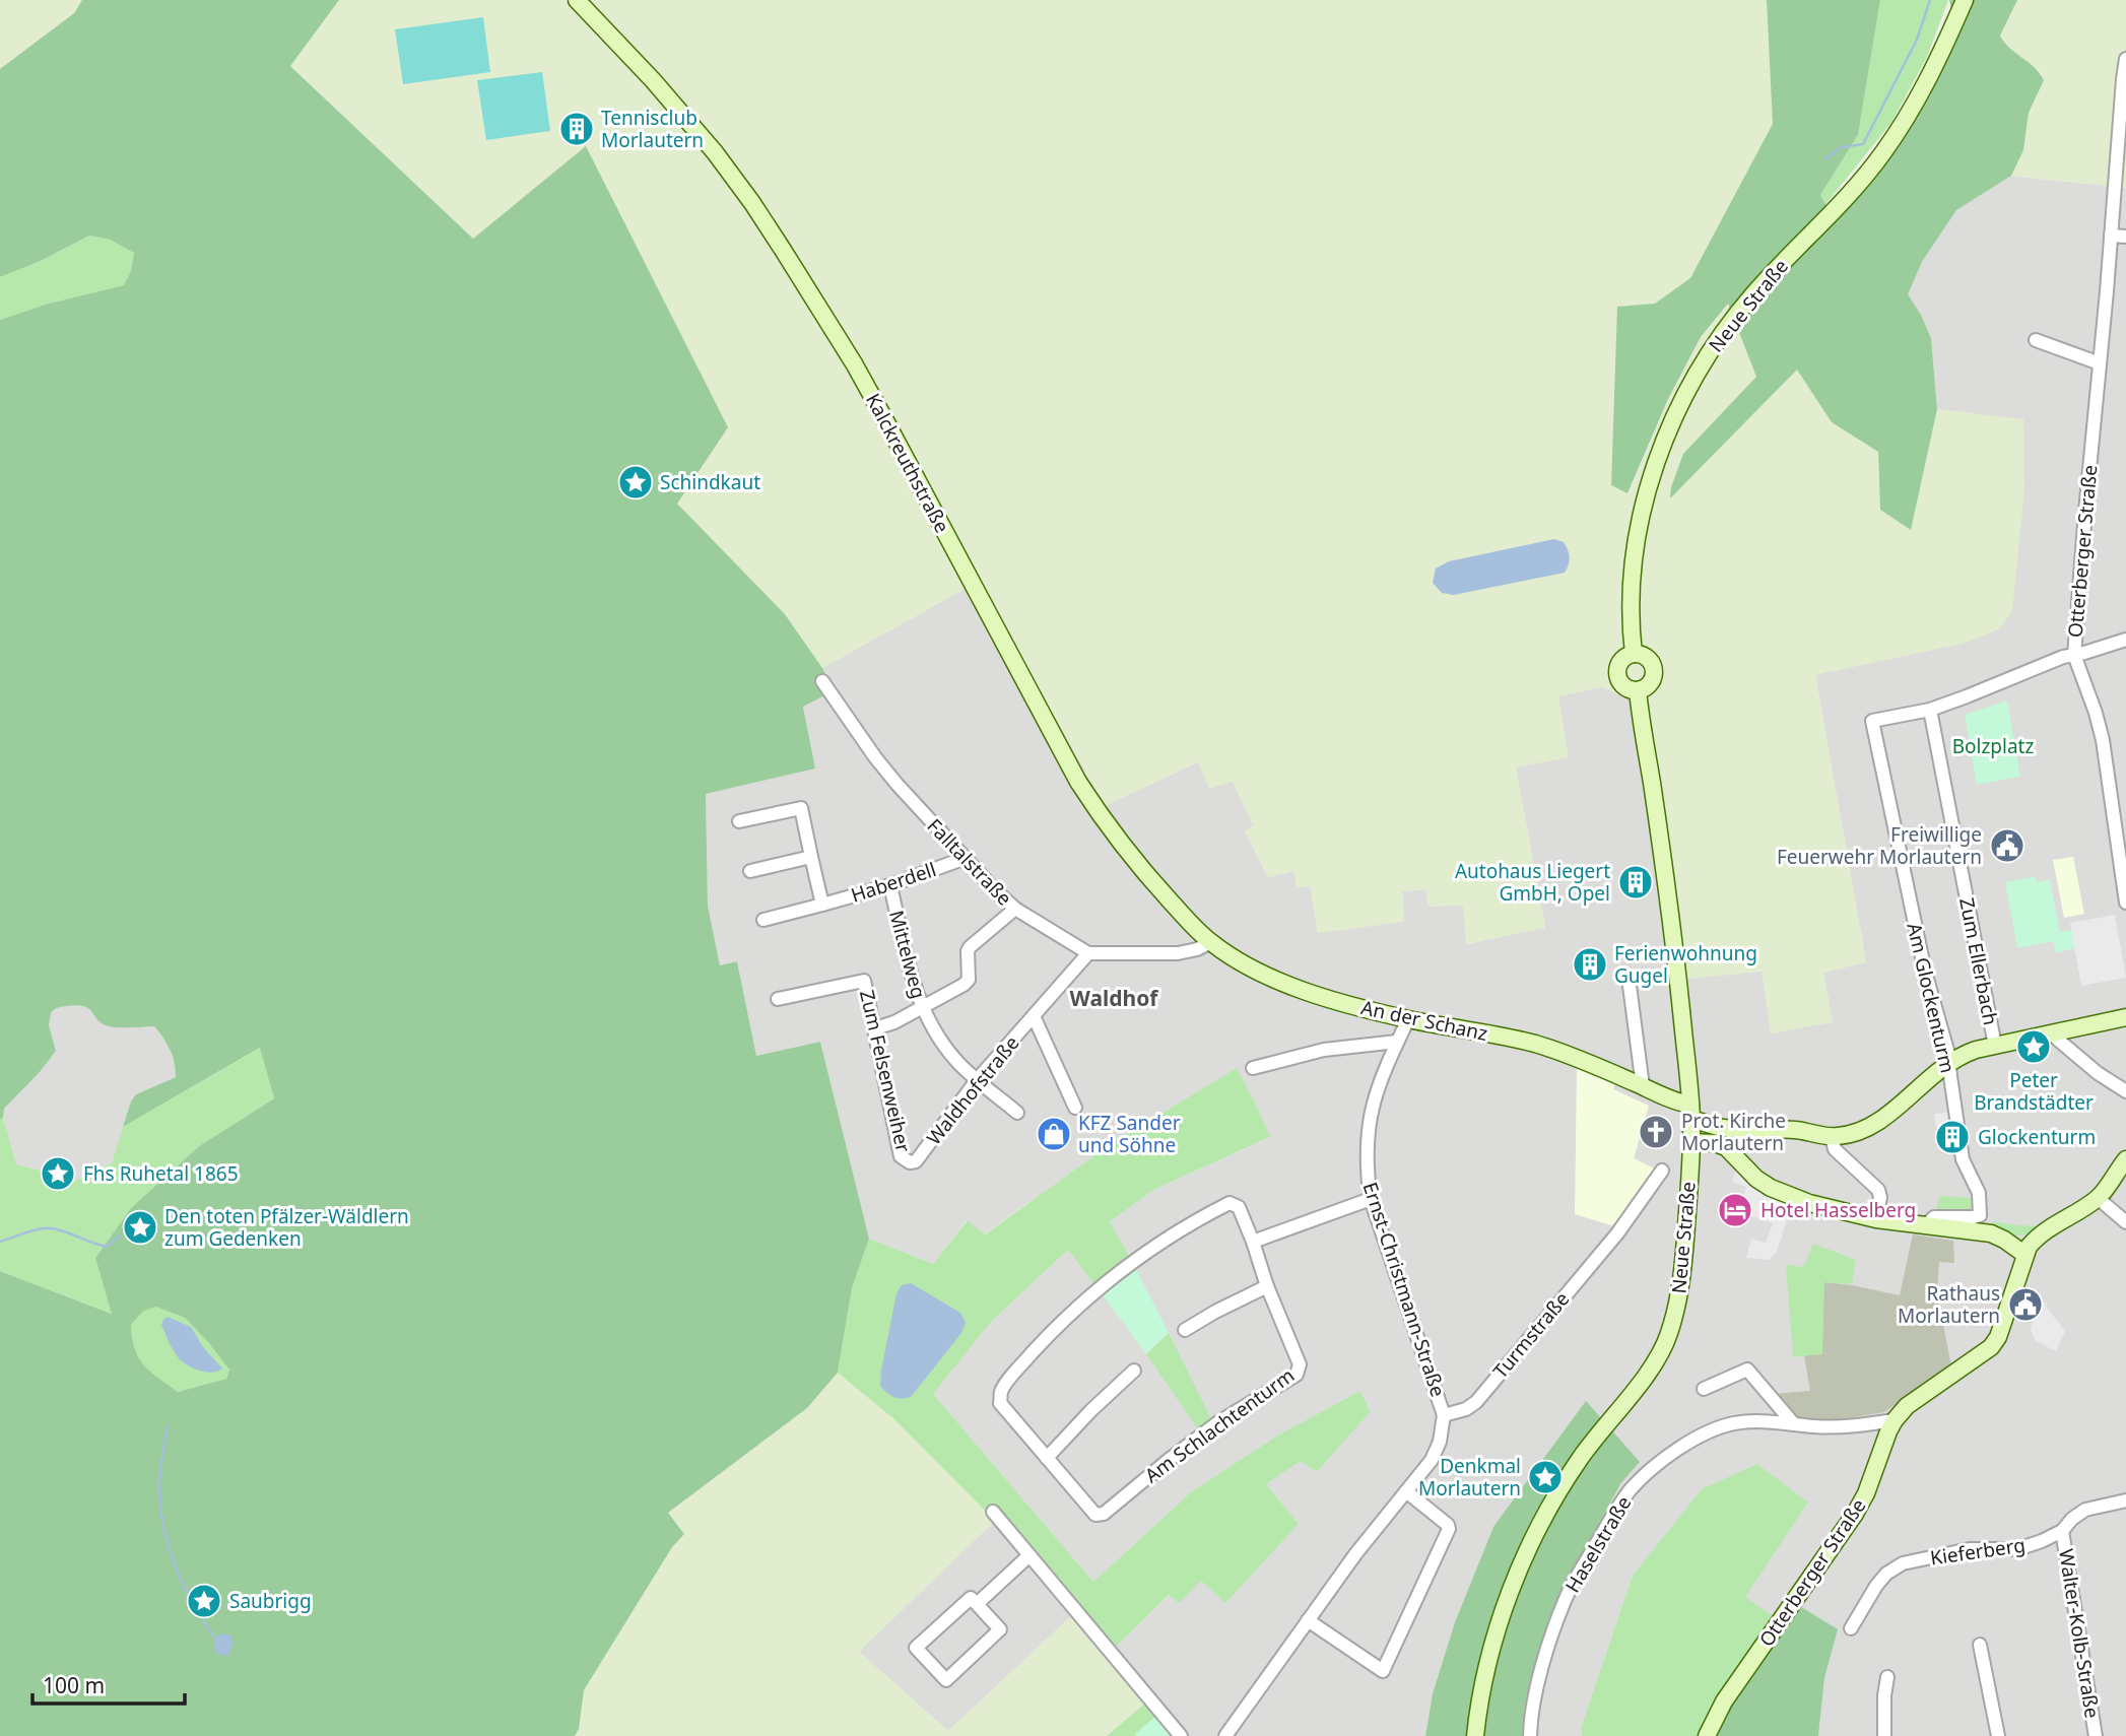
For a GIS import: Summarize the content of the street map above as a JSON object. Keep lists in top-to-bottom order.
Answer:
{
  "streets": {
    "street": [
      "Neue Straße",
      "Kalckreuthstraße",
      "Otterberger Straße",
      "Falltalstraße",
      "Haberdell",
      "Mittelweg",
      "Zum Ellerbach",
      "Am Glockenturm",
      "An der Schanz",
      "Zum Felsenweiher",
      "Waldhofstraße",
      "Ernst-Christmann-Straße",
      "Turmstraße",
      "Am Schlachtenturm",
      "Haselstraße",
      "Kieferberg",
      "Walter-Kolb-Straße"
    ]
  },
  "crossings": [
    ["Neue Straße", "An der Schanz"],
    ["Kalckreuthstraße", "An der Schanz"],
    ["Otterberger Straße", "Haselstraße"],
    ["Falltalstraße", "Haberdell"],
    ["Falltalstraße", "Waldhofstraße"],
    ["Haberdell", "Mittelweg"],
    ["Mittelweg", "Waldhofstraße"],
    ["Zum Ellerbach", "Am Glockenturm"],
    ["An der Schanz", "Ernst-Christmann-Straße"],
    ["Zum Felsenweiher", "Waldhofstraße"],
    ["Ernst-Christmann-Straße", "Turmstraße"],
    ["Kieferberg", "Walter-Kolb-Straße"]
  ],
  "districts": ["Waldhof"],
  "parks": ["Bolzplatz"],
  "places": {
    "building": [
      "Tennisclub Morlautern",
      "Autohaus Liegert GmbH, Opel",
      "Ferienwohnung Gugel",
      "Glockenturm"
    ],
    "place": [
      "Schindkaut",
      "Peter Brandstädter",
      "Fhs Ruhetal 1865",
      "Den toten Pfälzer-Wäldlern zum Gedenken",
      "Denkmal Morlautern",
      "Saubrigg"
    ],
    "public building": ["Freiwillige Feuerwehr Morlautern", "Rathaus Morlautern"],
    "church": ["Prot. Kirche Morlautern"],
    "shop": ["KFZ Sander und Söhne"],
    "hotel": ["Hotel Hasselberg"]
  },
  "scale_bar": "100 m"
}
